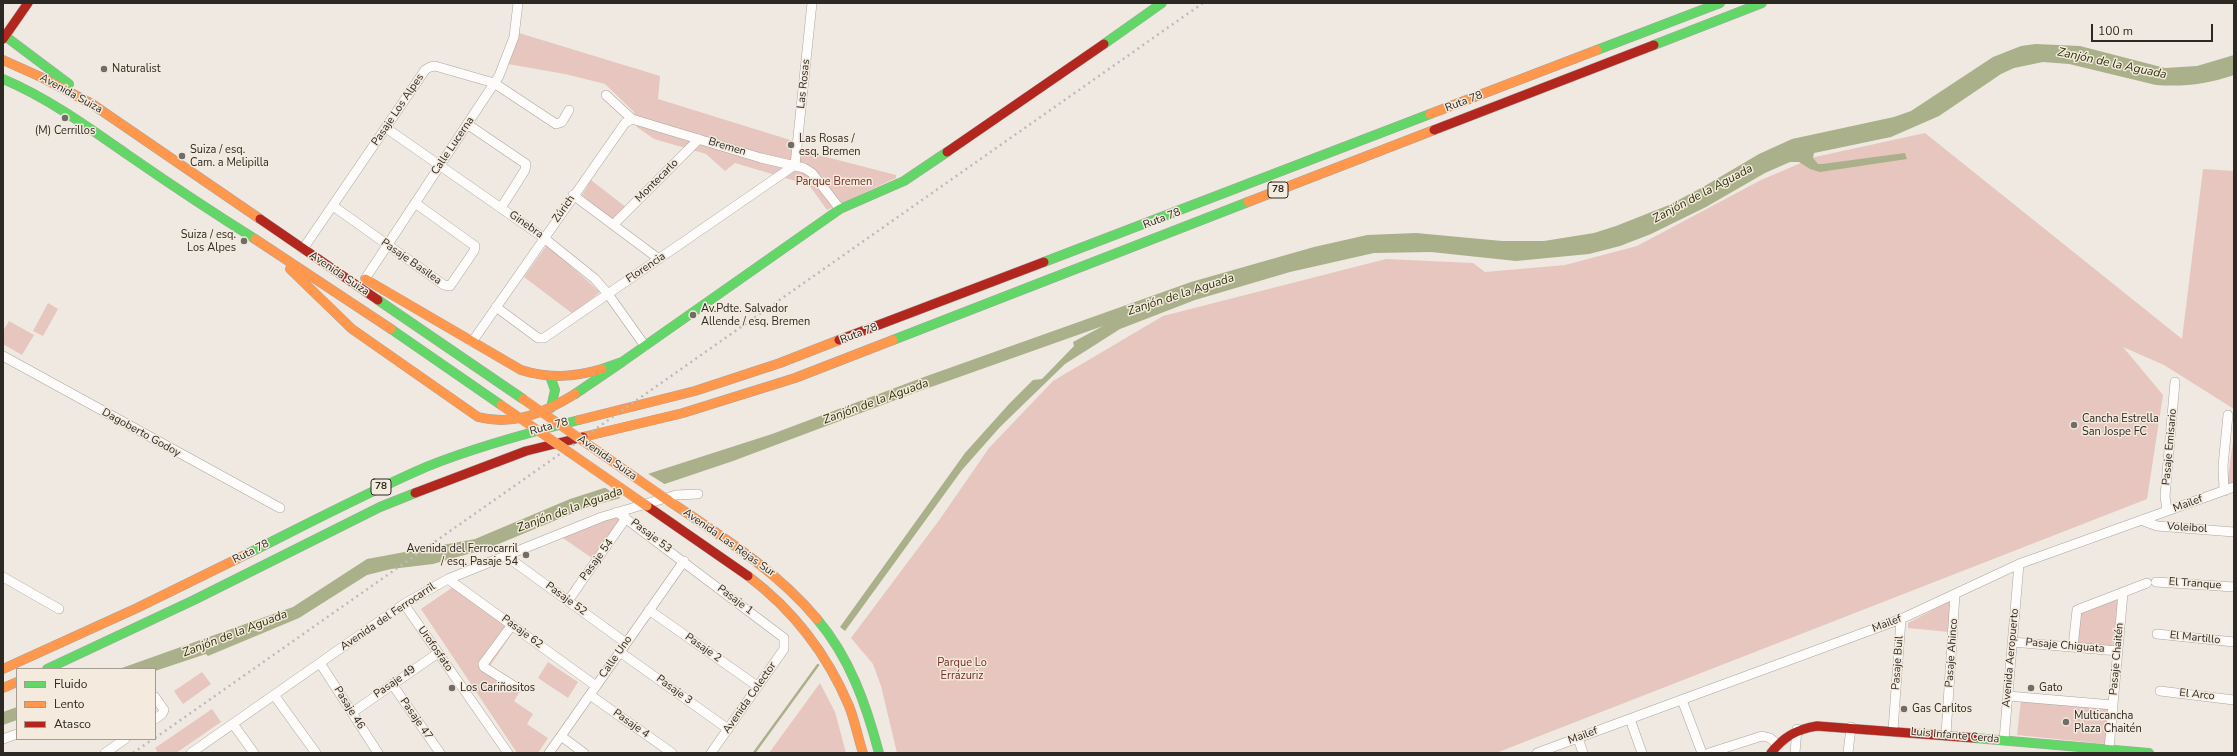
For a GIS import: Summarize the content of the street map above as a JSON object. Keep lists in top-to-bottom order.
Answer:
{
  "streets": {
    "main road": [
      "Avenida Suiza",
      "Ruta 78",
      "78",
      "Avenida Las Rejas Sur",
      "Avenida Aeropuerto",
      "Luis Infante Cerda"
    ],
    "street": [
      "Las Rosas",
      "Pasaje Los Alpes",
      "Calle Lucerna",
      "Bremen",
      "Montecarlo",
      "Zúrich",
      "Ginebra",
      "Pasaje Basilea",
      "Florencia",
      "Dagoberto Godoy",
      "Pasaje Emisario",
      "Mailef",
      "Voleibol",
      "Pasaje 53",
      "Pasaje 54",
      "El Tranque",
      "Pasaje 52",
      "Pasaje 1",
      "Avenida del Ferrocarril",
      "Pasaje 62",
      "El Martillo",
      "Pasaje Chiguata",
      "Pasaje 2",
      "Urofosfato",
      "Pasaje Ahinco",
      "Calle Uno",
      "Pasaje Chaitén",
      "Pasaje Buil",
      "Pasaje 49",
      "Pasaje 3",
      "El Arco",
      "Avenida Colector",
      "Pasaje 46",
      "Pasaje 47",
      "Pasaje 4"
    ]
  },
  "crossings": [
    ["Las Rosas", "Bremen"],
    ["Las Rosas", "Florencia"],
    ["Avenida Suiza", "Pasaje Los Alpes"],
    ["Avenida Suiza", "Calle Lucerna"],
    ["Avenida Suiza", "Zúrich"],
    ["Avenida Suiza", "Avenida Las Rejas Sur"],
    ["Pasaje Los Alpes", "Calle Lucerna"],
    ["Pasaje Los Alpes", "Ginebra"],
    ["Pasaje Los Alpes", "Pasaje Basilea"],
    ["Calle Lucerna", "Ginebra"],
    ["Calle Lucerna", "Pasaje Basilea"],
    ["Bremen", "Montecarlo"],
    ["Bremen", "Zúrich"],
    ["Bremen", "Florencia"],
    ["Zúrich", "Ginebra"],
    ["Zúrich", "Florencia"],
    ["Ginebra", "Florencia"],
    ["Pasaje Emisario", "Mailef"],
    ["Mailef", "Voleibol"],
    ["Mailef", "Pasaje Ahinco"],
    ["Mailef", "Avenida Aeropuerto"],
    ["Mailef", "Pasaje Buil"],
    ["Pasaje 53", "Pasaje 54"],
    ["Pasaje 53", "Pasaje 1"],
    ["Pasaje 53", "Avenida del Ferrocarril"],
    ["Pasaje 53", "Calle Uno"],
    ["Pasaje 54", "Pasaje 52"],
    ["El Tranque", "Pasaje Chaitén"],
    ["Pasaje 52", "Avenida del Ferrocarril"],
    ["Pasaje 52", "Calle Uno"],
    ["Pasaje 1", "Calle Uno"],
    ["Pasaje 1", "Avenida Colector"],
    ["Avenida del Ferrocarril", "Pasaje 62"],
    ["Avenida del Ferrocarril", "Urofosfato"],
    ["Avenida del Ferrocarril", "Pasaje 46"],
    ["Pasaje 62", "Calle Uno"],
    ["Pasaje Chiguata", "Avenida Aeropuerto"],
    ["Pasaje Chiguata", "Pasaje Chaitén"],
    ["Pasaje 2", "Calle Uno"],
    ["Pasaje 2", "Avenida Colector"],
    ["Urofosfato", "Pasaje 49"],
    ["Pasaje Ahinco", "Luis Infante Cerda"],
    ["Calle Uno", "Pasaje 3"],
    ["Calle Uno", "Pasaje 4"],
    ["Avenida Aeropuerto", "Luis Infante Cerda"],
    ["Pasaje Chaitén", "Luis Infante Cerda"],
    ["Pasaje Buil", "Luis Infante Cerda"],
    ["Pasaje 49", "Pasaje 46"],
    ["Pasaje 49", "Pasaje 47"],
    ["Pasaje 3", "Avenida Colector"]
  ],
  "water": ["Zanjón de la Aguada"],
  "parks": ["Parque Bremen", "Parque Lo Errázuriz"],
  "places": [
    "Naturalist",
    "(M) Cerrillos",
    "Las Rosas / esq. Bremen",
    "Suiza / esq. Cam. a Melipilla",
    "Suiza / esq. Los Alpes",
    "Av.Pdte. Salvador Allende / esq. Bremen",
    "Cancha Estrella San Jospe FC",
    "Avenida del Ferrocarril / esq. Pasaje 54",
    "Los Cariñositos",
    "Gato",
    "Gas Carlitos",
    "Multicancha Plaza Chaitén"
  ],
  "legend": ["Fluido", "Lento", "Atasco"],
  "scale_bar": "100 m"
}
